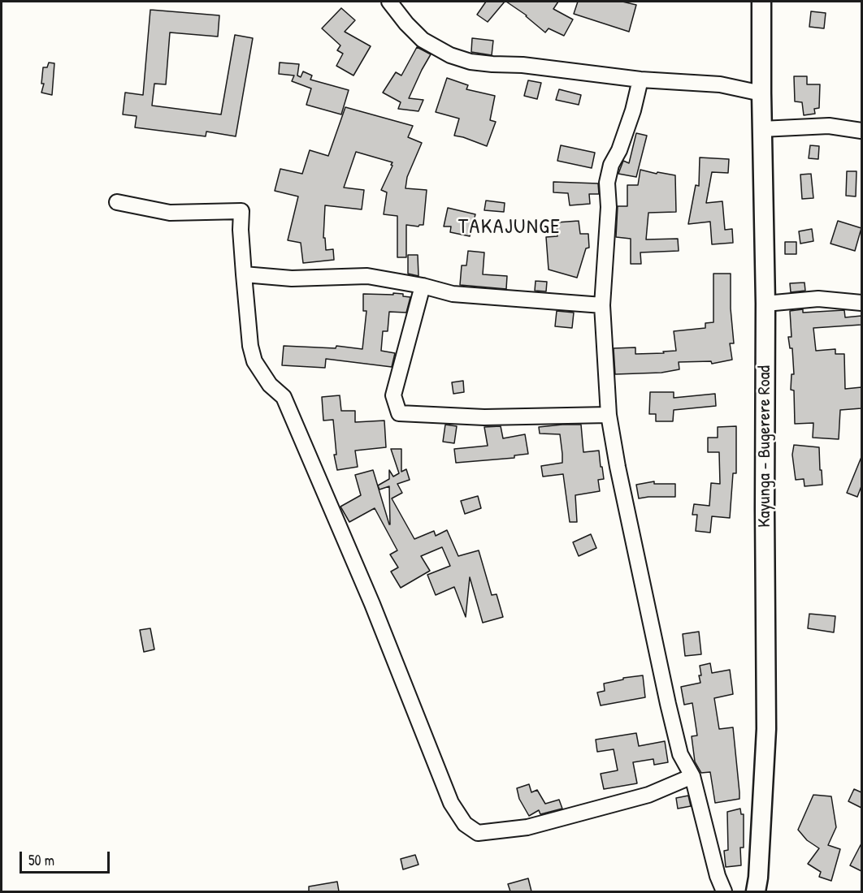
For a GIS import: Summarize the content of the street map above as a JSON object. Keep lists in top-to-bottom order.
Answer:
{
  "streets": {
    "main road": ["Kayunga - Bugerere Road"]
  },
  "districts": ["TAKAJUNGE"],
  "scale_bar": "50 m"
}
